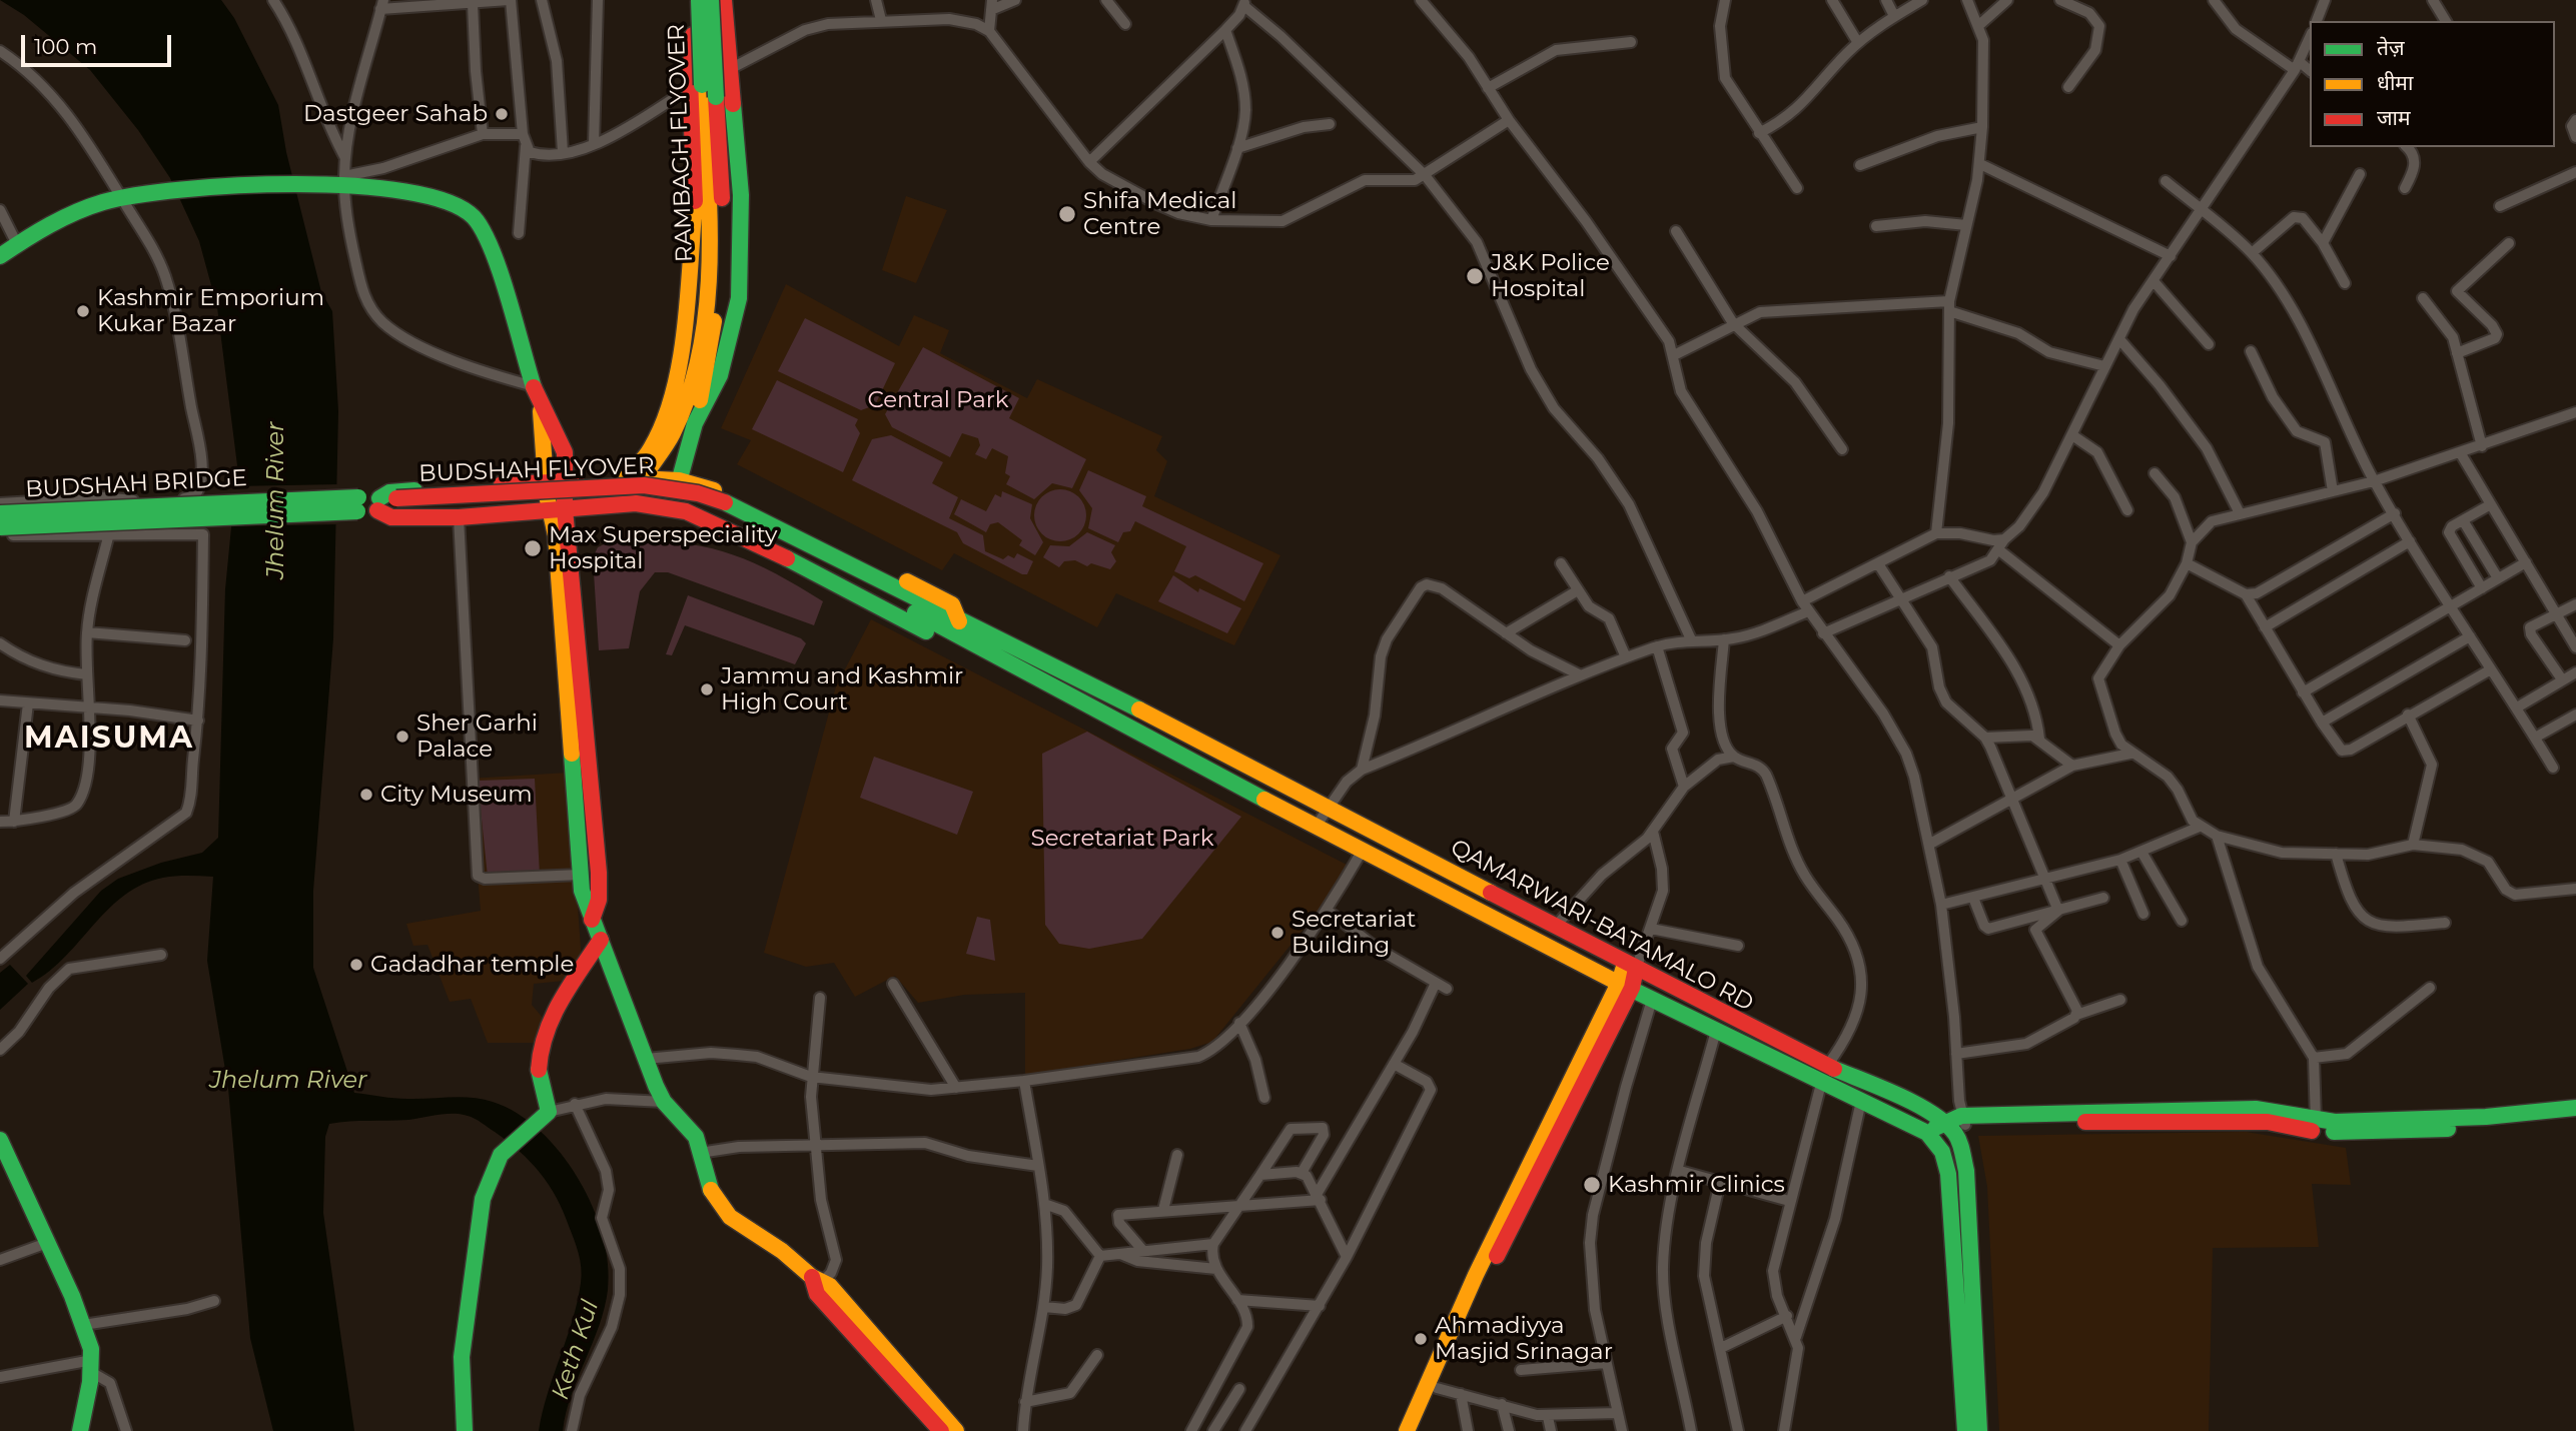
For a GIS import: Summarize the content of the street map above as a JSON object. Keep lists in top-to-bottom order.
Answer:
{
  "streets": {
    "main road": [
      "RAMBAGH FLYOVER",
      "BUDSHAH FLYOVER",
      "BUDSHAH BRIDGE",
      "QAMARWARI-BATAMALO RD"
    ]
  },
  "crossings": [
    ["BUDSHAH FLYOVER", "QAMARWARI-BATAMALO RD"]
  ],
  "districts": ["MAISUMA"],
  "water": ["Jhelum River", "Keth Kul"],
  "parks": ["Central Park", "Secretariat Park"],
  "places": [
    "Dastgeer Sahab",
    "Shifa Medical Centre",
    "J&K Police Hospital",
    "Kashmir Emporium Kukar Bazar",
    "Max Superspeciality Hospital",
    "Jammu and Kashmir High Court",
    "Sher Garhi Palace",
    "City Museum",
    "Secretariat Building",
    "Gadadhar temple",
    "Kashmir Clinics",
    "Ahmadiyya Masjid Srinagar"
  ],
  "legend": ["तेज़", "धीमा", "जाम"],
  "scale_bar": "100 m"
}
